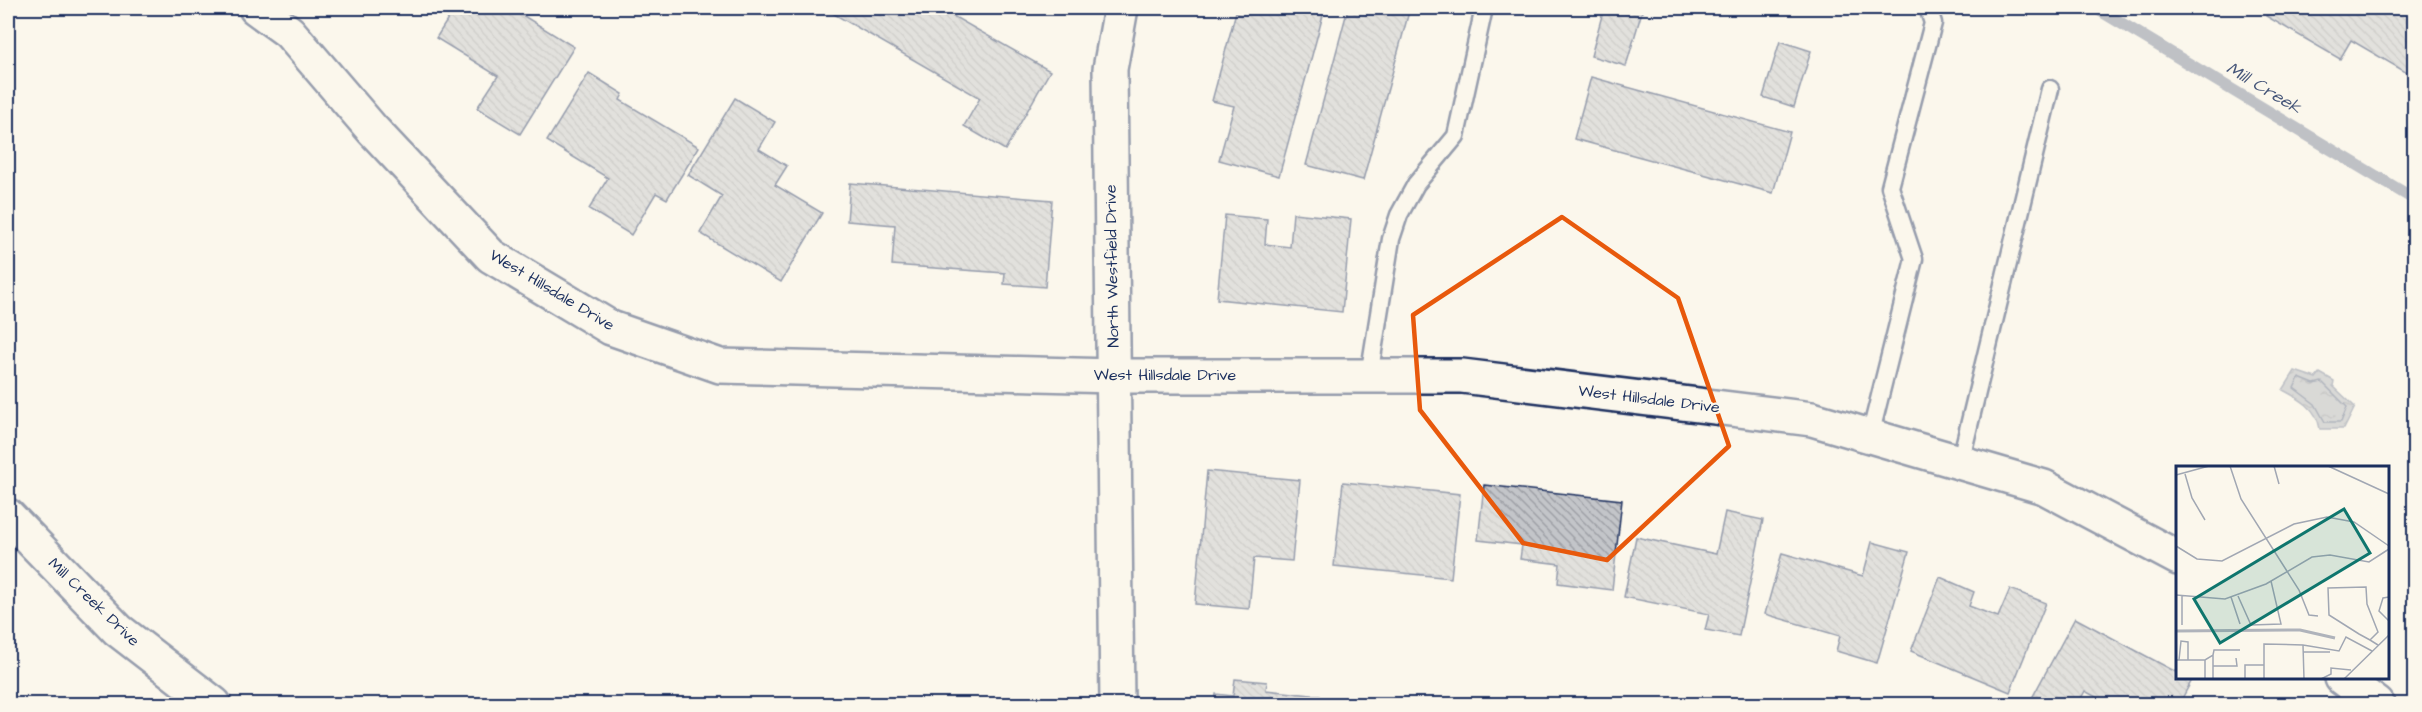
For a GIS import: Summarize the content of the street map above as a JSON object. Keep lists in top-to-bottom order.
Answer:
{
  "streets": {
    "street": ["North Westfield Drive", "West Hillsdale Drive", "Mill Creek Drive"]
  },
  "crossings": [
    ["North Westfield Drive", "West Hillsdale Drive"]
  ],
  "water": ["Mill Creek"]
}
